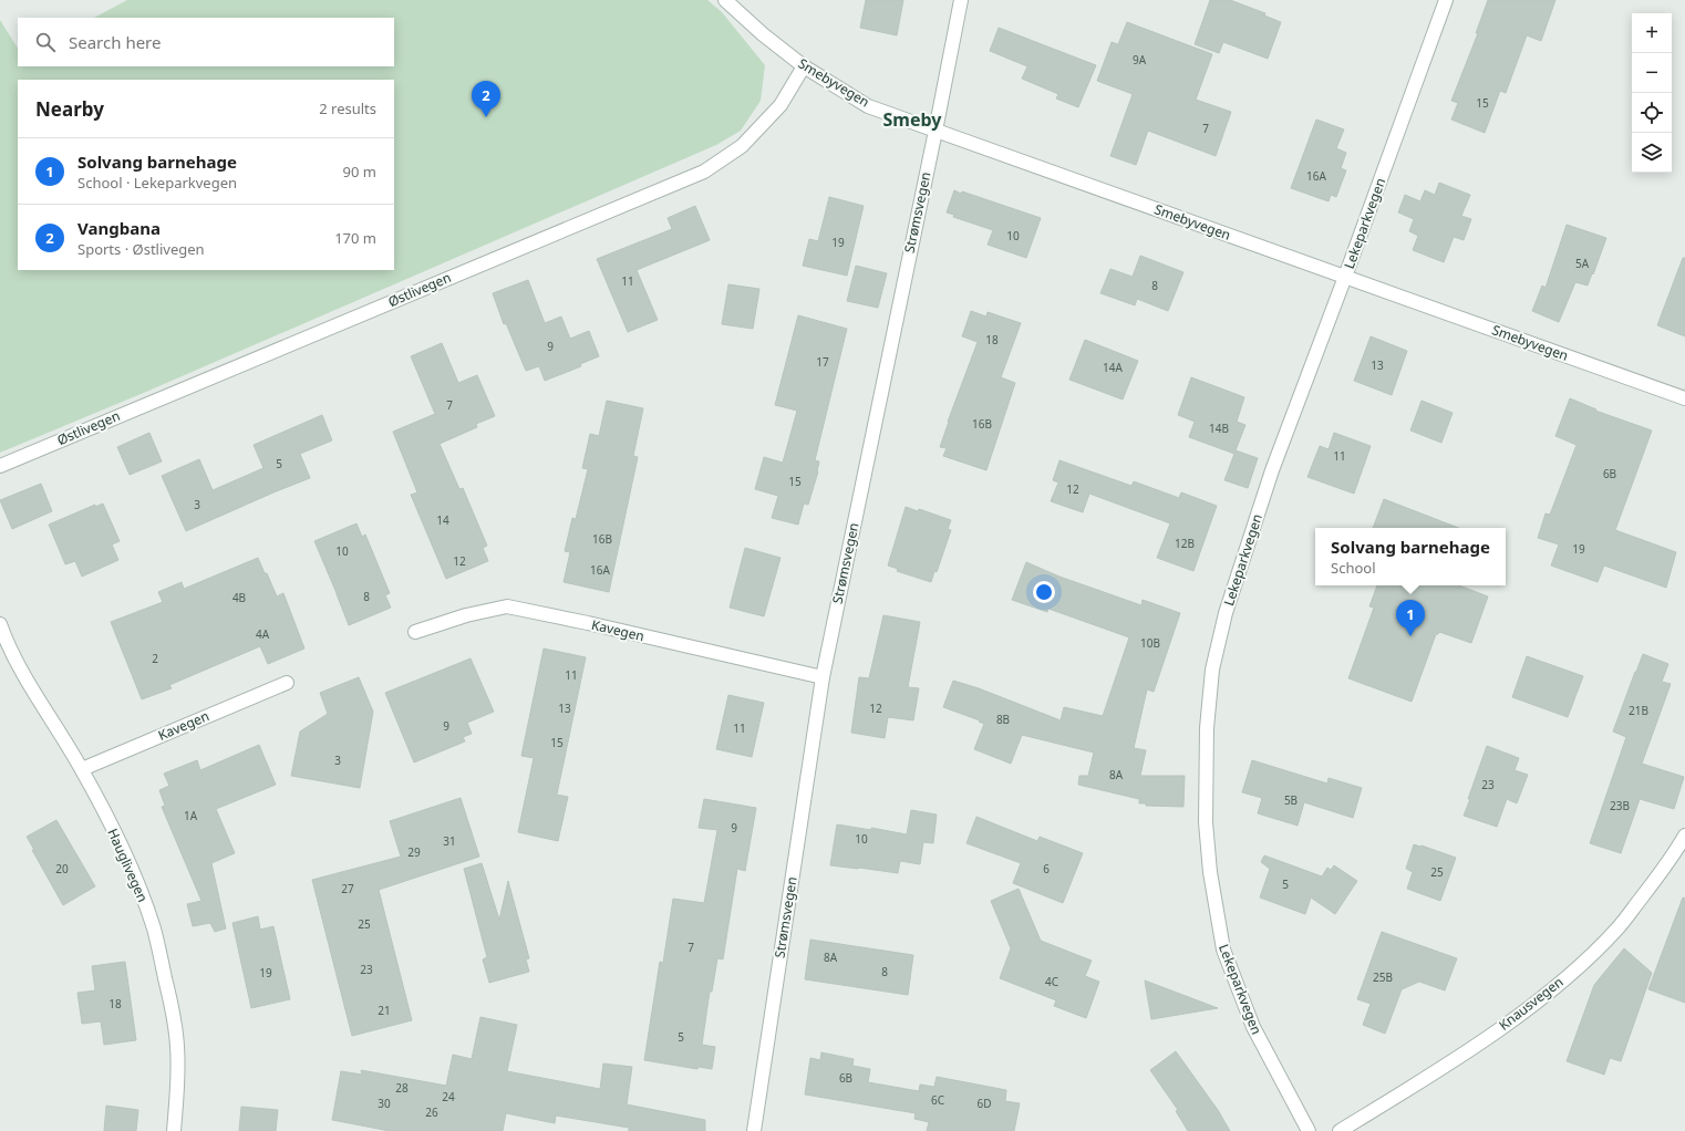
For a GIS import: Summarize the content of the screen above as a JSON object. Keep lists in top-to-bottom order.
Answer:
{
  "streets": {
    "street": [
      "Smebyvegen",
      "Strømsvegen",
      "Lekeparkvegen",
      "Østlivegen",
      "Kavegen",
      "Hauglivegen",
      "Knausvegen"
    ]
  },
  "crossings": [
    ["Smebyvegen", "Strømsvegen"],
    ["Smebyvegen", "Lekeparkvegen"],
    ["Smebyvegen", "Østlivegen"],
    ["Strømsvegen", "Kavegen"],
    ["Kavegen", "Hauglivegen"]
  ],
  "districts": ["Smeby"],
  "house_numbers": [
    "9A",
    "15",
    "7",
    "16A",
    "10",
    "19",
    "5A",
    "11",
    "8",
    "18",
    "9",
    "17",
    "13",
    "14A",
    "7",
    "16B",
    "14B",
    "11",
    "5",
    "6B",
    "15",
    "12",
    "3",
    "14",
    "16B",
    "12B",
    "19",
    "10",
    "12",
    "16A",
    "8",
    "4B",
    "4A",
    "10B",
    "2",
    "11",
    "13",
    "12",
    "21B",
    "8B",
    "9",
    "11",
    "15",
    "3",
    "8A",
    "23",
    "5B",
    "23B",
    "1A",
    "9",
    "10",
    "31",
    "29",
    "20",
    "6",
    "25",
    "5",
    "27",
    "25",
    "7",
    "8A",
    "23",
    "8",
    "19",
    "25B",
    "4C",
    "18",
    "21",
    "5",
    "6B",
    "28",
    "24",
    "6C",
    "30",
    "6D",
    "26"
  ],
  "page": {
    "map_buttons": ["+", "−"],
    "search": "Search here",
    "heading": ["Nearby", "2 results"],
    "pins": ["2", "1"],
    "list": [
      {
        "mark": "1",
        "name": "Solvang barnehage",
        "note": "School · Lekeparkvegen",
        "value": "90 m"
      },
      {
        "mark": "2",
        "name": "Vangbana",
        "note": "Sports · Østlivegen",
        "value": "170 m"
      }
    ],
    "popup": ["Solvang barnehage", "School"]
  }
}
